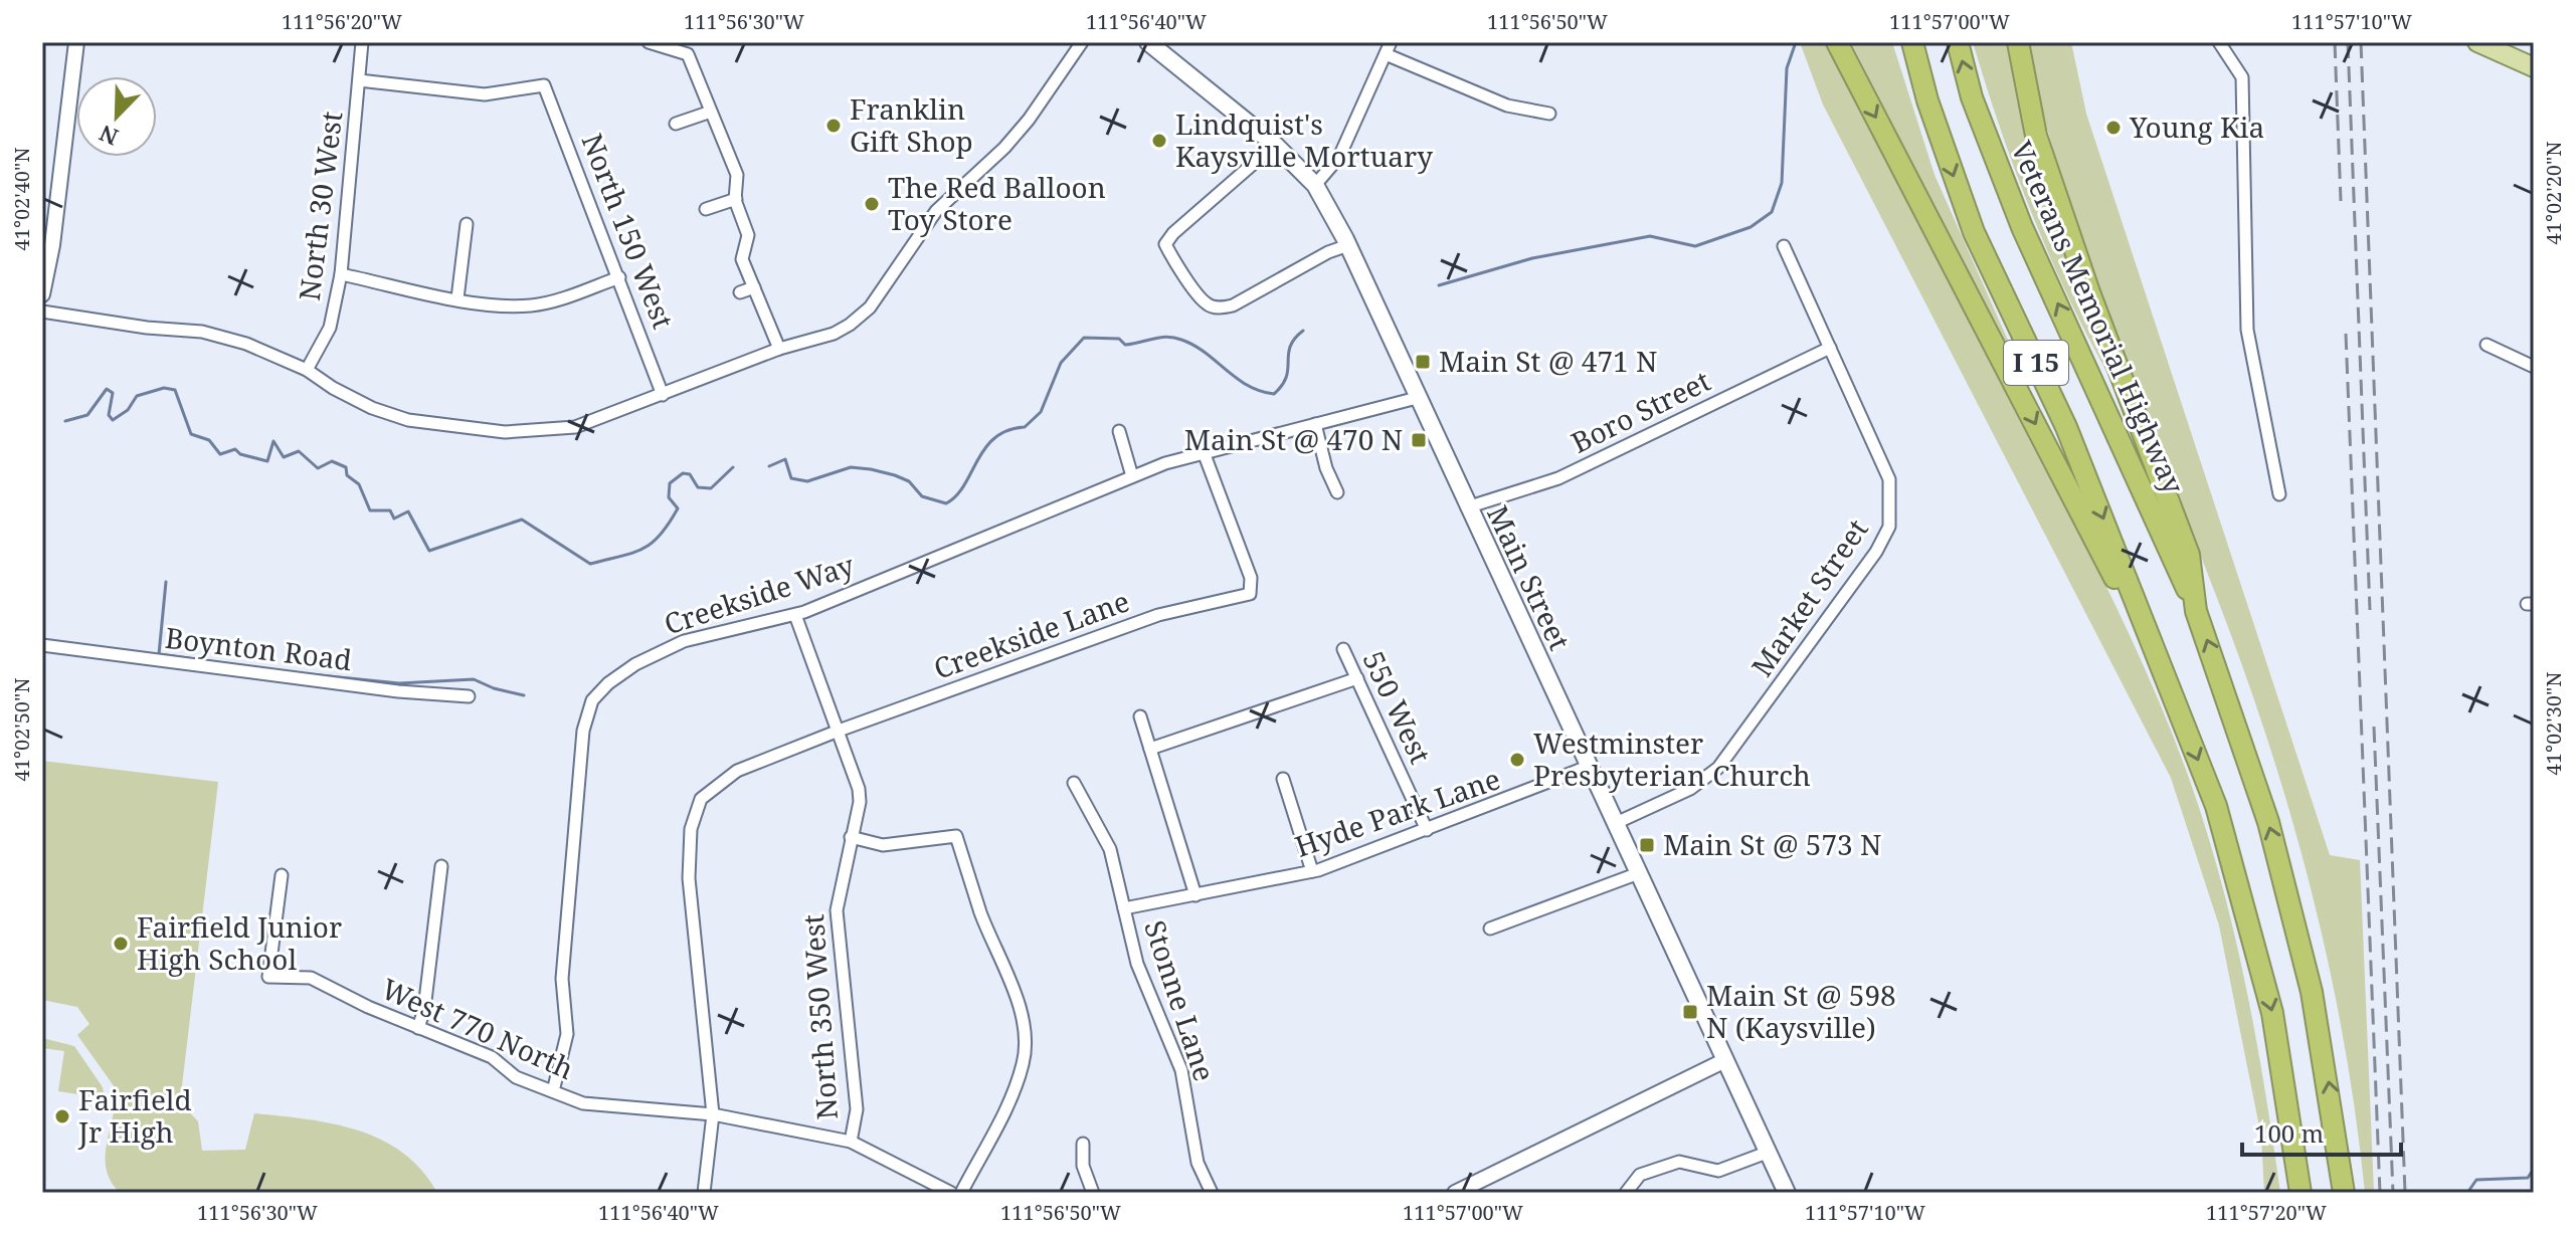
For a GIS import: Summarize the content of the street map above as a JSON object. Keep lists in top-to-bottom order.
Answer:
{
  "streets": {
    "highway": ["Veterans Memorial Highway", "I 15"],
    "main road": ["Main Street"],
    "street": [
      "North 30 West",
      "North 150 West",
      "Boro Street",
      "Creekside Way",
      "Market Street",
      "Creekside Lane",
      "Boynton Road",
      "550 West",
      "Hyde Park Lane",
      "Stonne Lane",
      "North 350 West",
      "West 770 North"
    ]
  },
  "crossings": [
    ["North 30 West", "North 150 West"],
    ["Veterans Memorial Highway", "I 15"],
    ["Boro Street", "Main Street"],
    ["Boro Street", "Market Street"],
    ["Main Street", "Creekside Way"],
    ["Main Street", "Market Street"],
    ["Main Street", "Hyde Park Lane"],
    ["Creekside Way", "Creekside Lane"],
    ["Creekside Way", "North 350 West"],
    ["Creekside Way", "West 770 North"],
    ["Creekside Lane", "North 350 West"],
    ["Creekside Lane", "West 770 North"],
    ["550 West", "Hyde Park Lane"],
    ["Hyde Park Lane", "Stonne Lane"],
    ["North 350 West", "West 770 North"]
  ],
  "places": {
    "other": [
      "Franklin Gift Shop",
      "Young Kia",
      "Lindquist's Kaysville Mortuary",
      "The Red Balloon Toy Store",
      "Westminster Presbyterian Church",
      "Fairfield Junior High School",
      "Fairfield Jr High"
    ],
    "transit": [
      "Main St @ 471 N",
      "Main St @ 470 N",
      "Main St @ 573 N",
      "Main St @ 598 N (Kaysville)"
    ]
  },
  "scale_bar": "100 m",
  "north": "bottom left",
  "coordinates": [
    "111°56'20\"W",
    "111°56'30\"W",
    "111°56'40\"W",
    "111°56'50\"W",
    "111°57'00\"W",
    "111°57'10\"W",
    "41°02'20\"N",
    "41°02'40\"N",
    "41°02'30\"N",
    "41°02'50\"N",
    "111°57'20\"W"
  ]
}
